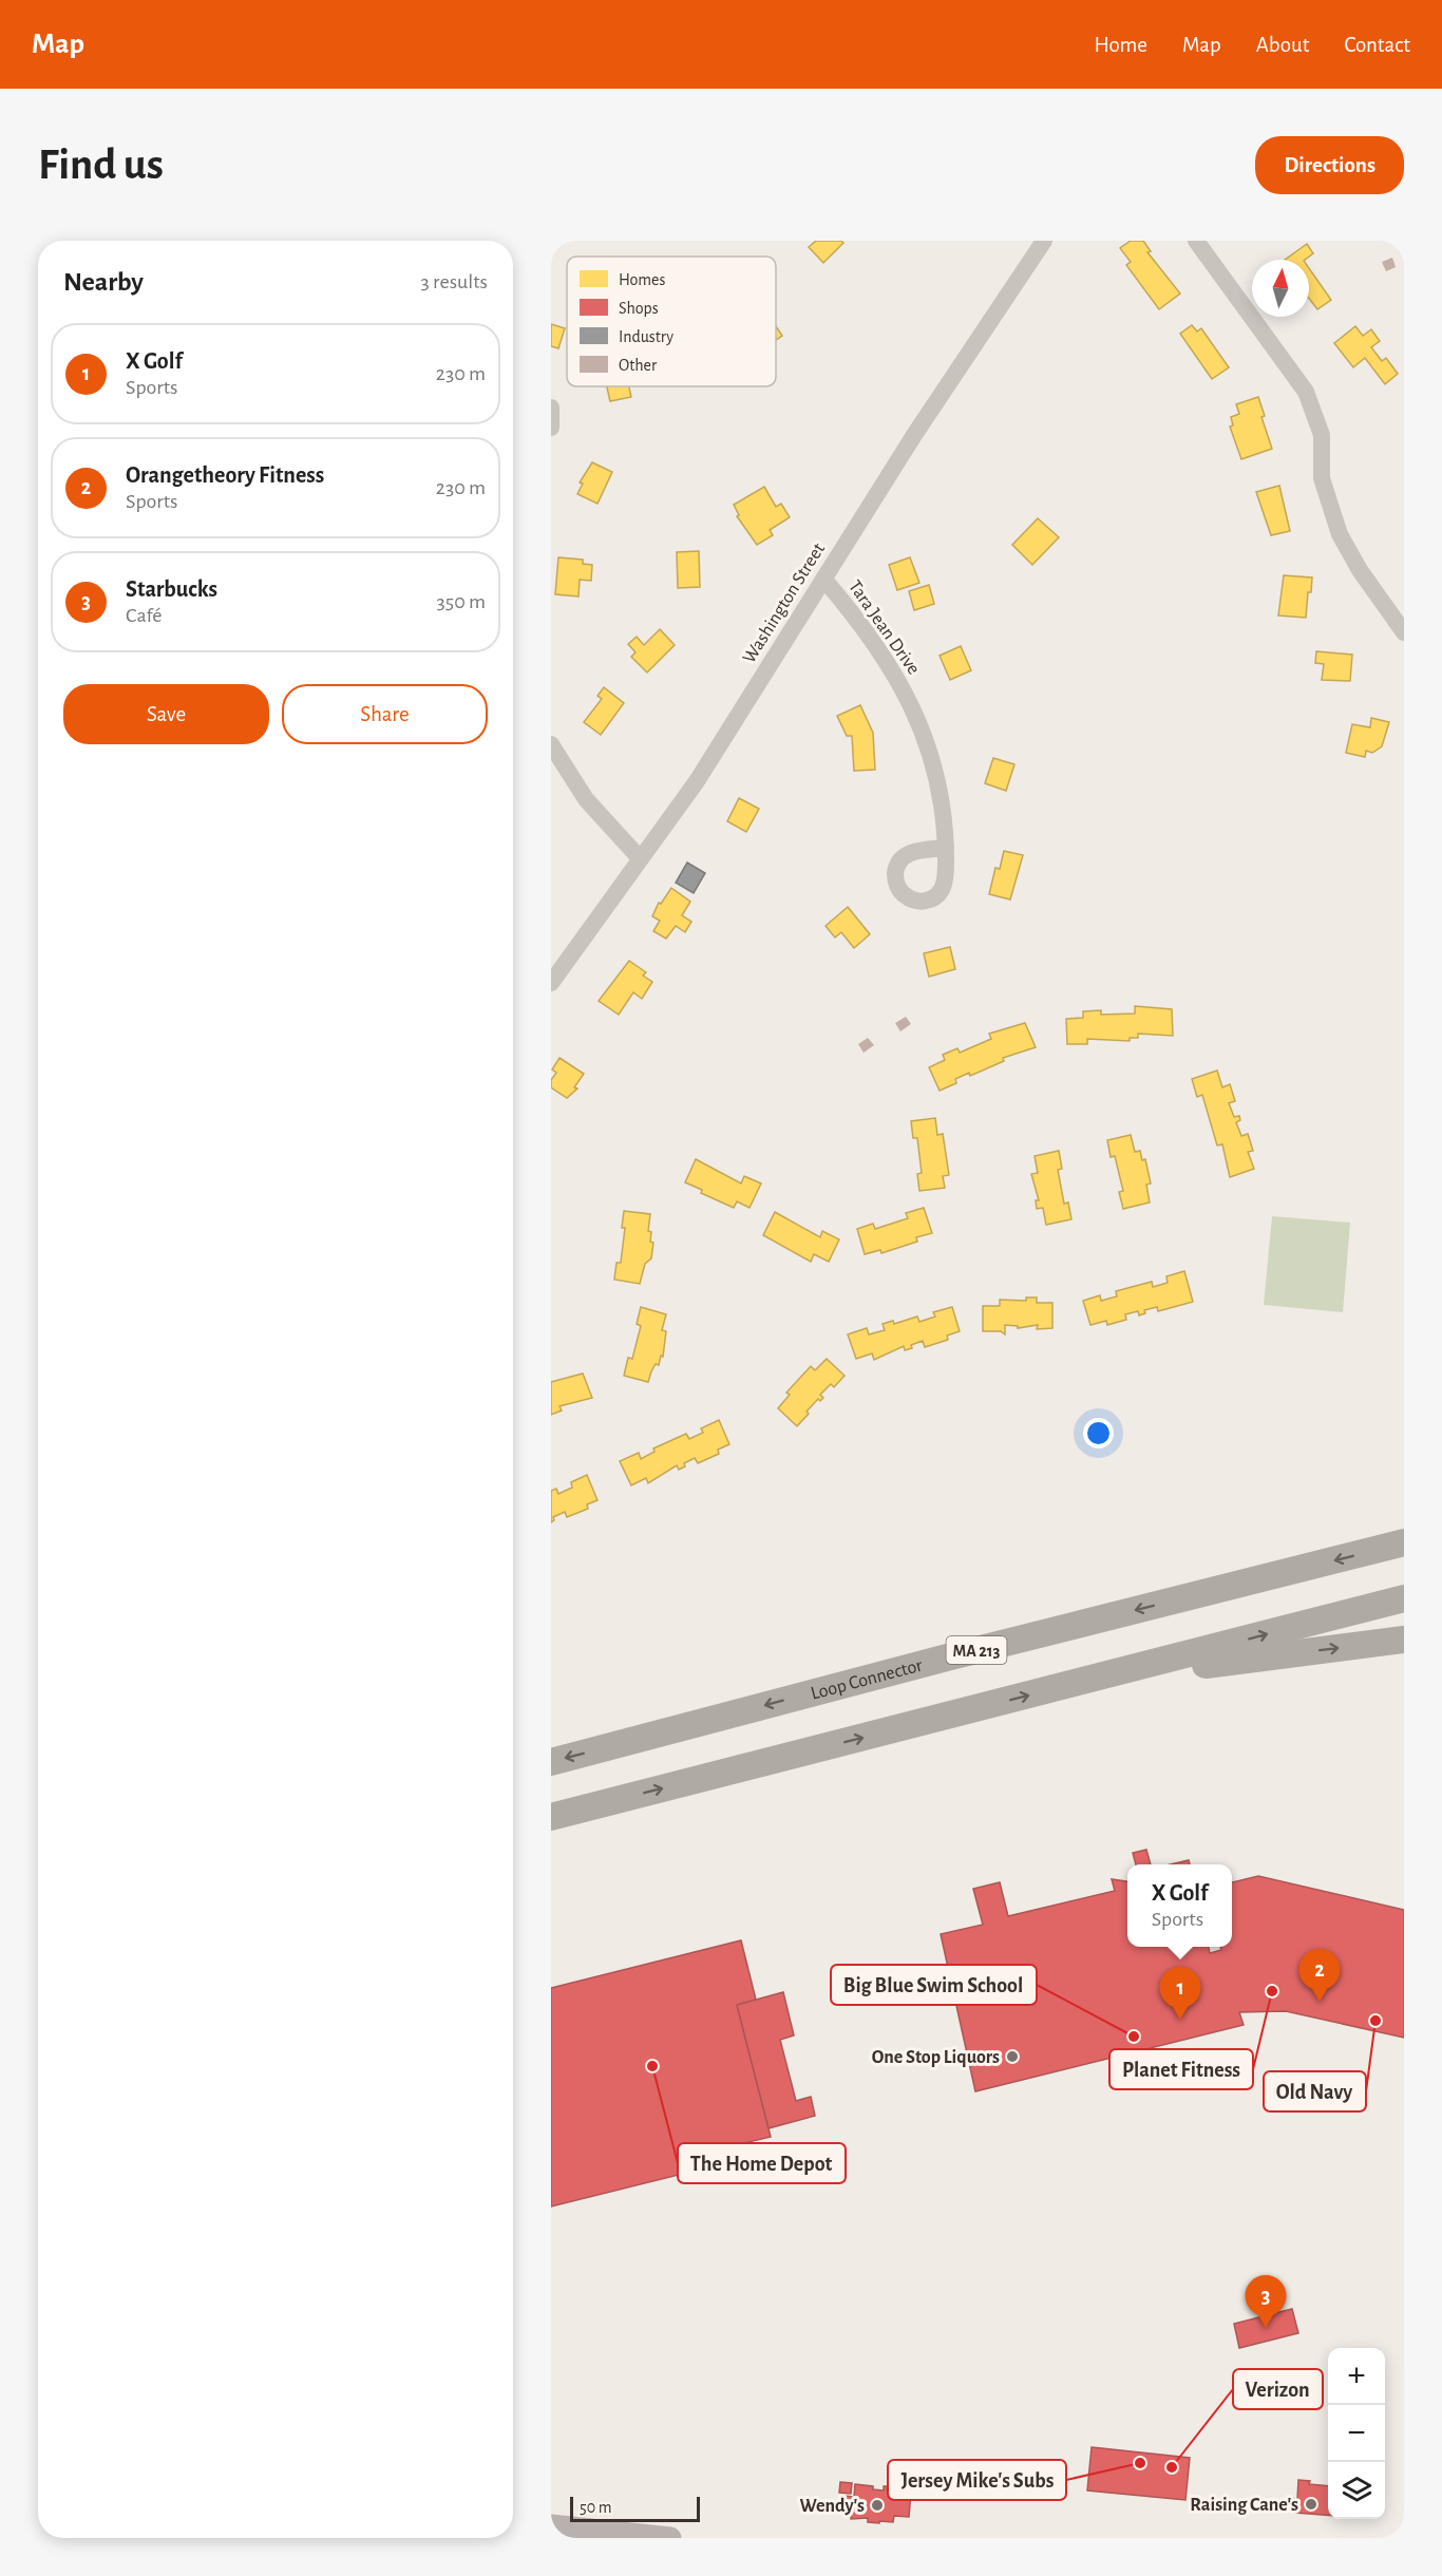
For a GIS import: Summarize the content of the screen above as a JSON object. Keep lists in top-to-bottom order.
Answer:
{
  "streets": {
    "highway": ["MA 213", "Loop Connector"],
    "street": ["Washington Street", "Tara Jean Drive"]
  },
  "crossings": [
    ["Washington Street", "Tara Jean Drive"]
  ],
  "places": [
    "Planet Fitness",
    "Old Navy",
    "Big Blue Swim School",
    "One Stop Liquors",
    "The Home Depot",
    "Jersey Mike's Subs",
    "Verizon",
    "Raising Cane's",
    "Wendy's"
  ],
  "legend": [
    "Homes",
    "Shops",
    "Industry",
    "Other"
  ],
  "scale_bar": "50 m",
  "north": "top",
  "page": {
    "header": "Map",
    "nav": [
      "Home",
      "Map",
      "About",
      "Contact"
    ],
    "buttons": [
      "Directions",
      ["Save", "Share"]
    ],
    "title": "Find us",
    "heading": ["Nearby", "3 results"],
    "list": [
      {
        "mark": "1",
        "name": "X Golf",
        "note": "Sports",
        "value": "230 m"
      },
      {
        "mark": "2",
        "name": "Orangetheory Fitness",
        "note": "Sports",
        "value": "230 m"
      },
      {
        "mark": "3",
        "name": "Starbucks",
        "note": "Café",
        "value": "350 m"
      }
    ],
    "popup": ["X Golf", "Sports"],
    "pins": ["2", "1", "3"],
    "map_buttons": ["+", "−"],
    "scale": "50 m"
  }
}
